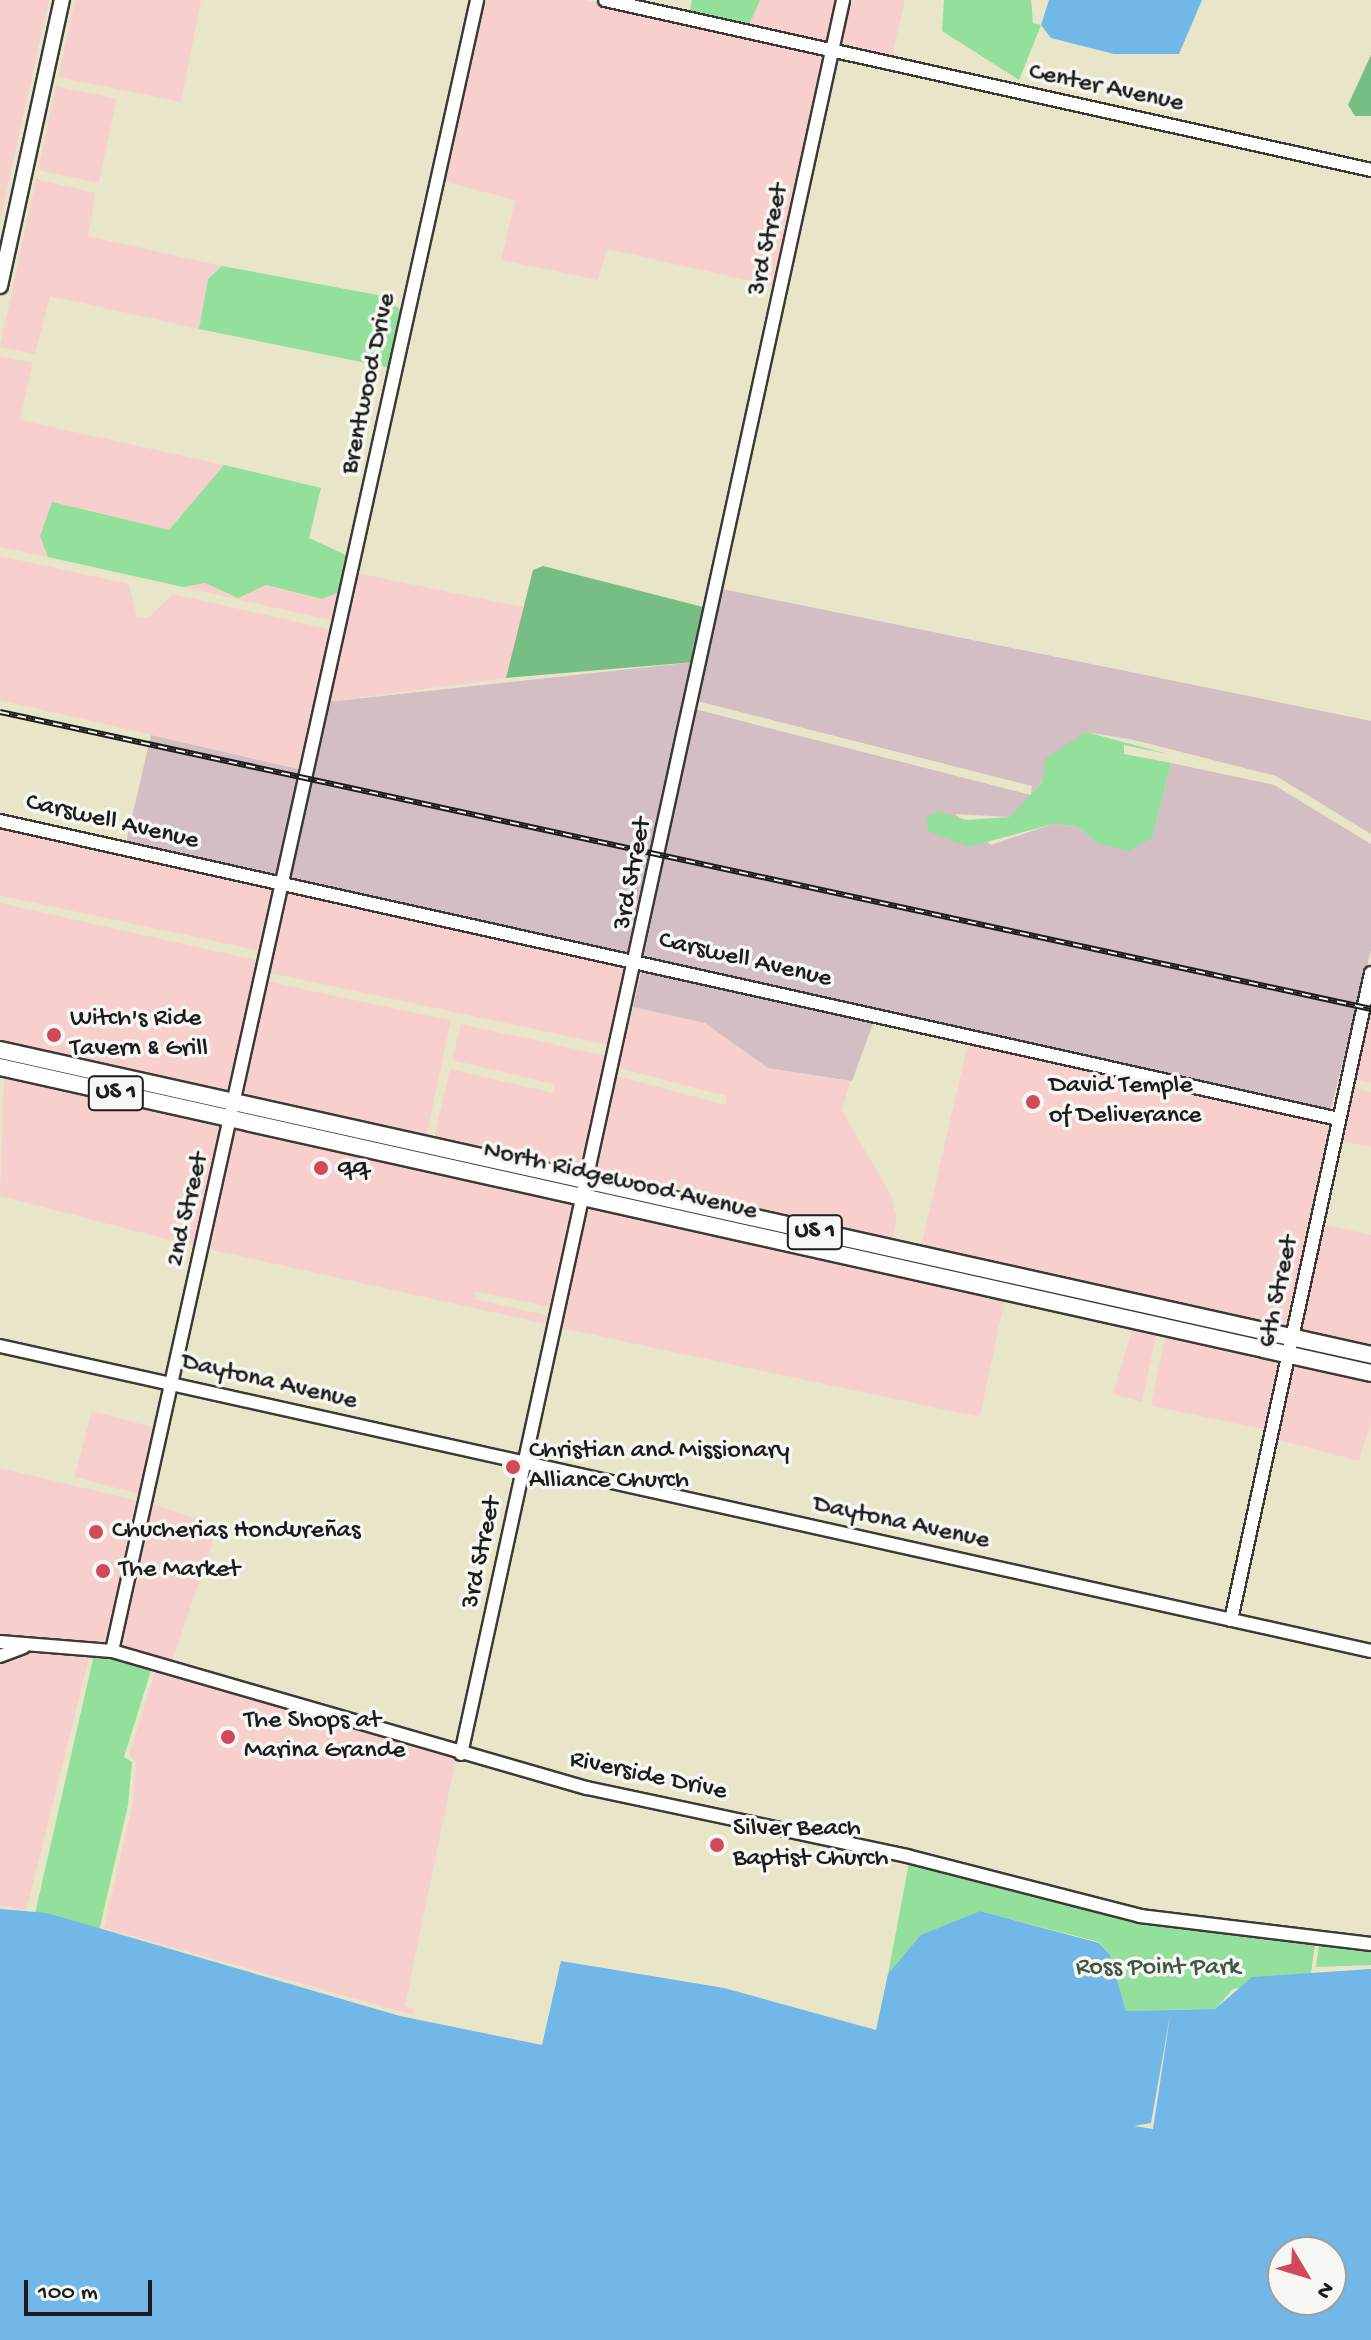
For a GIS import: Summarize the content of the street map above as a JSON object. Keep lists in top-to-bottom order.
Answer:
{
  "streets": {
    "main road": ["US 1", "North Ridgewood Avenue"],
    "street": [
      "Center Avenue",
      "3rd Street",
      "Brentwood Drive",
      "Carswell Avenue",
      "2nd Street",
      "6th Street",
      "Daytona Avenue",
      "Riverside Drive"
    ]
  },
  "crossings": [
    ["Center Avenue", "3rd Street"],
    ["3rd Street", "Carswell Avenue"],
    ["3rd Street", "North Ridgewood Avenue"],
    ["3rd Street", "Daytona Avenue"],
    ["3rd Street", "Riverside Drive"],
    ["Brentwood Drive", "2nd Street"],
    ["Carswell Avenue", "2nd Street"],
    ["Carswell Avenue", "6th Street"],
    ["North Ridgewood Avenue", "2nd Street"],
    ["North Ridgewood Avenue", "6th Street"],
    ["2nd Street", "Daytona Avenue"],
    ["2nd Street", "Riverside Drive"],
    ["6th Street", "Daytona Avenue"]
  ],
  "parks": ["Ross Point Park"],
  "places": [
    "Witch's Ride Tavern & Grill",
    "David Temple of Deliverance",
    "qq",
    "Christian and Missionary Alliance Church",
    "Chucherias Hondureñas",
    "The Market",
    "The Shops at Marina Grande",
    "Silver Beach Baptist Church"
  ],
  "scale_bar": "100 m",
  "north": "bottom right"
}
